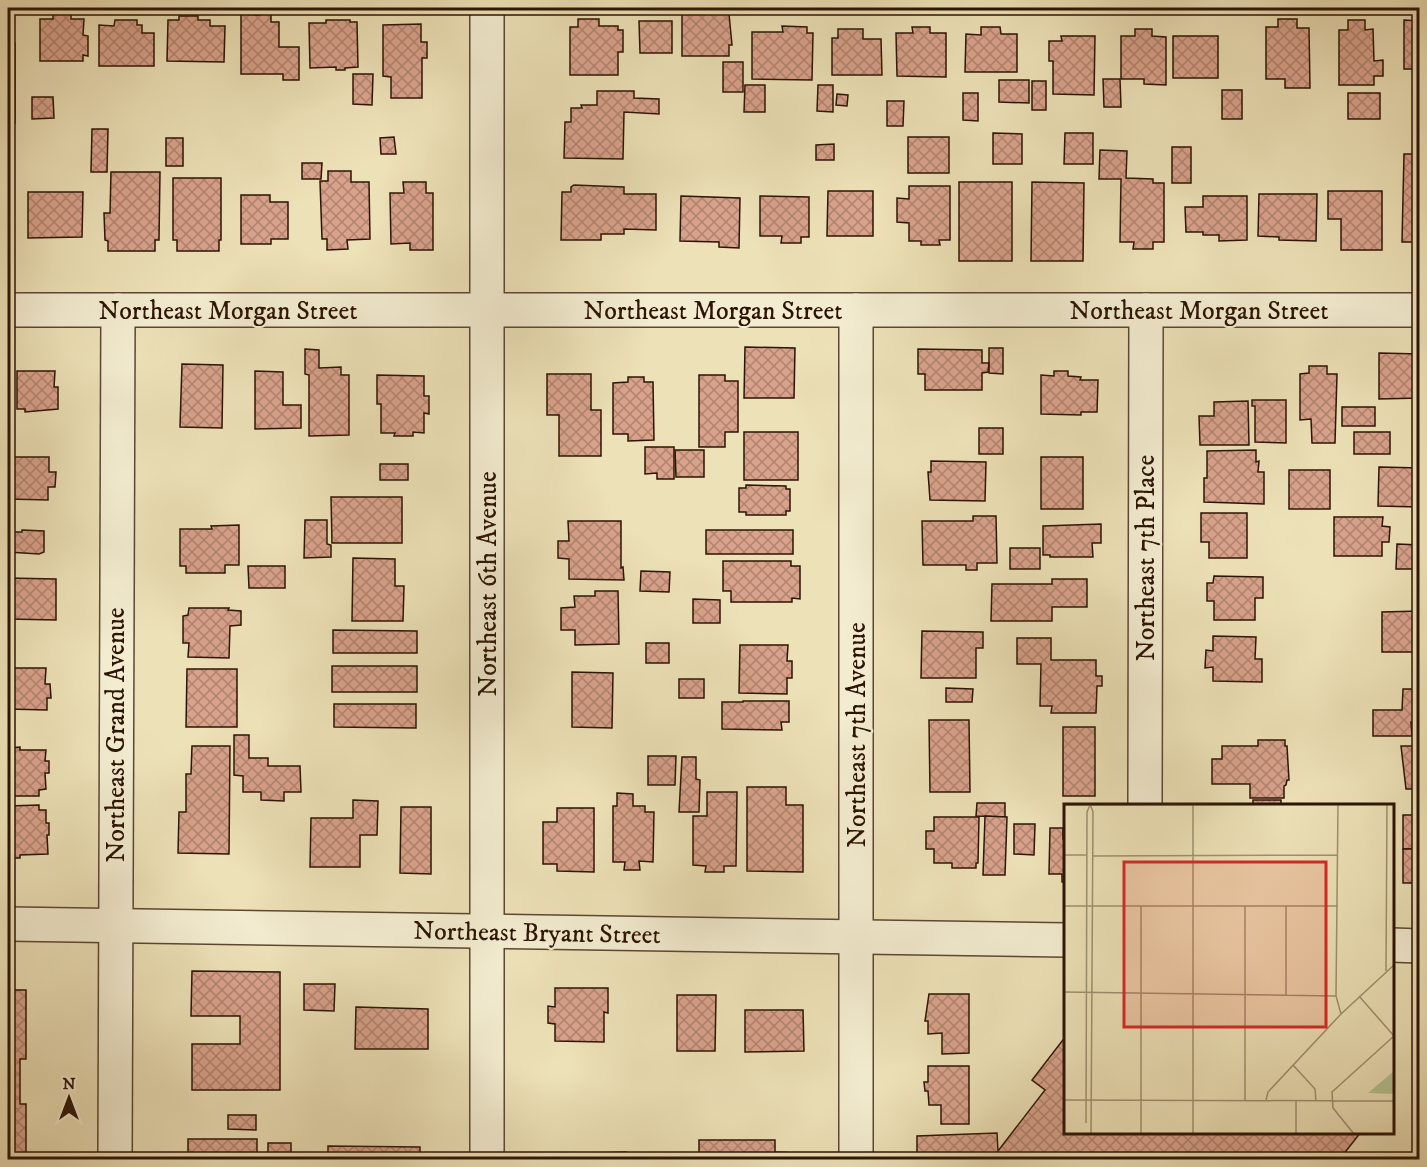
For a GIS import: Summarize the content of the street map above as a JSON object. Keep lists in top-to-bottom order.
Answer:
{
  "streets": {
    "street": [
      "Northeast Morgan Street",
      "Northeast 7th Place",
      "Northeast 6th Avenue",
      "Northeast Grand Avenue",
      "Northeast 7th Avenue",
      "Northeast Bryant Street"
    ]
  },
  "crossings": [
    ["Northeast Morgan Street", "Northeast 7th Place"],
    ["Northeast Morgan Street", "Northeast 6th Avenue"],
    ["Northeast Morgan Street", "Northeast Grand Avenue"],
    ["Northeast Morgan Street", "Northeast 7th Avenue"],
    ["Northeast 6th Avenue", "Northeast Bryant Street"],
    ["Northeast Grand Avenue", "Northeast Bryant Street"],
    ["Northeast 7th Avenue", "Northeast Bryant Street"]
  ],
  "north": "top"
}
